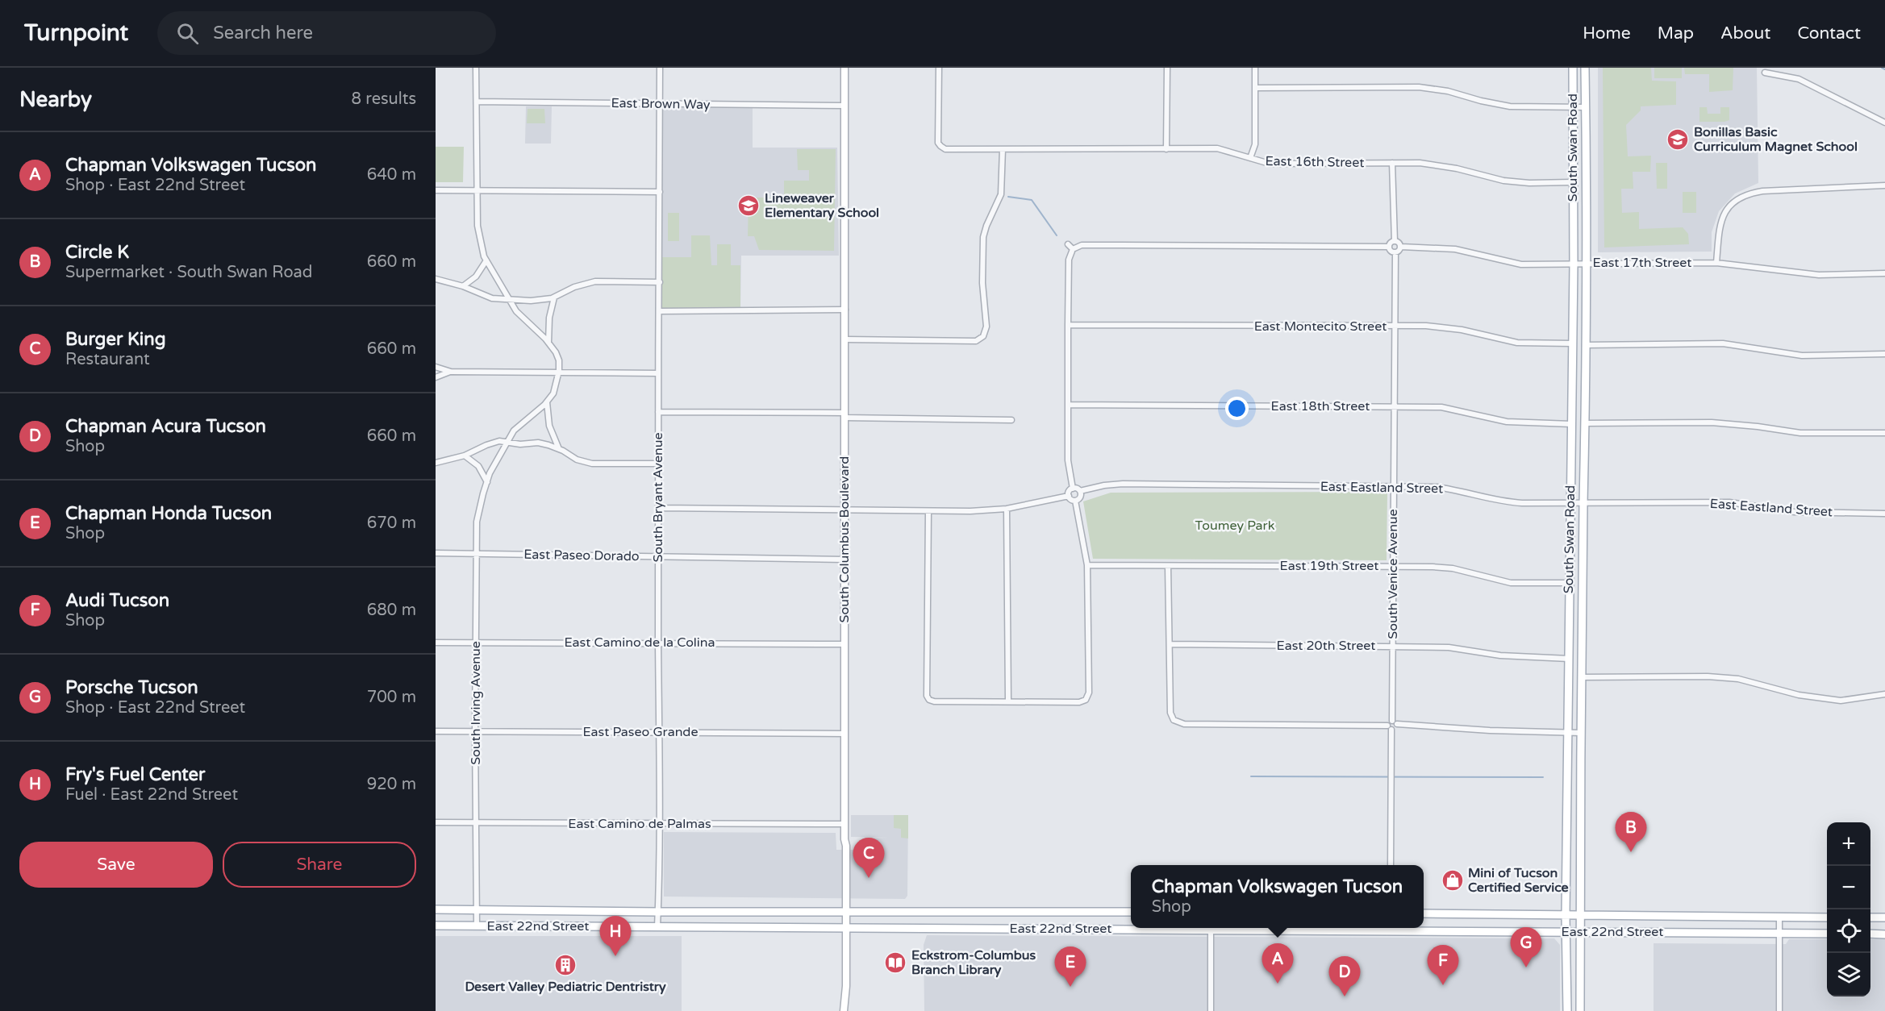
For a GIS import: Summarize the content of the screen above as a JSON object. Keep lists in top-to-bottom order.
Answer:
{
  "streets": {
    "main road": ["South Swan Road", "East 22nd Street"],
    "street": [
      "East Brown Way",
      "East 16th Street",
      "East 17th Street",
      "East Montecito Street",
      "East 18th Street",
      "East Eastland Street",
      "South Bryant Avenue",
      "South Columbus Boulevard",
      "East Paseo Dorado",
      "East 19th Street",
      "South Venice Avenue",
      "East Camino de la Colina",
      "East 20th Street",
      "South Irving Avenue",
      "East Paseo Grande",
      "East Camino de Palmas"
    ]
  },
  "crossings": [
    ["East Brown Way", "South Bryant Avenue"],
    ["East Brown Way", "South Columbus Boulevard"],
    ["South Swan Road", "East 16th Street"],
    ["South Swan Road", "East 17th Street"],
    ["South Swan Road", "East Montecito Street"],
    ["South Swan Road", "East 18th Street"],
    ["South Swan Road", "East Eastland Street"],
    ["South Swan Road", "East 19th Street"],
    ["South Swan Road", "East 20th Street"],
    ["South Swan Road", "East 22nd Street"],
    ["East 17th Street", "South Venice Avenue"],
    ["East Montecito Street", "South Venice Avenue"],
    ["East 18th Street", "South Venice Avenue"],
    ["East Eastland Street", "South Venice Avenue"],
    ["South Bryant Avenue", "East Paseo Dorado"],
    ["South Bryant Avenue", "East Camino de la Colina"],
    ["South Bryant Avenue", "East Paseo Grande"],
    ["South Bryant Avenue", "East Camino de Palmas"],
    ["South Bryant Avenue", "East 22nd Street"],
    ["South Columbus Boulevard", "East Paseo Dorado"],
    ["South Columbus Boulevard", "East Camino de la Colina"],
    ["South Columbus Boulevard", "East Paseo Grande"],
    ["South Columbus Boulevard", "East Camino de Palmas"],
    ["South Columbus Boulevard", "East 22nd Street"],
    ["East Paseo Dorado", "South Irving Avenue"],
    ["East 19th Street", "South Venice Avenue"],
    ["South Venice Avenue", "East 20th Street"],
    ["East Camino de la Colina", "South Irving Avenue"],
    ["South Irving Avenue", "East Paseo Grande"],
    ["South Irving Avenue", "East Camino de Palmas"],
    ["South Irving Avenue", "East 22nd Street"]
  ],
  "parks": ["Toumey Park"],
  "places": {
    "school or university": ["Bonillas Basic Curriculum Magnet School", "Lineweaver Elementary School"],
    "shop": ["Mini of Tucson Certified Service"],
    "library": ["Eckstrom-Columbus Branch Library"],
    "building": ["Desert Valley Pediatric Dentristry"]
  },
  "page": {
    "header": "Turnpoint",
    "search": "Search here",
    "nav": [
      "Home",
      "Map",
      "About",
      "Contact"
    ],
    "heading": ["Nearby", "8 results"],
    "list": [
      {
        "mark": "A",
        "name": "Chapman Volkswagen Tucson",
        "note": "Shop · East 22nd Street",
        "value": "640 m"
      },
      {
        "mark": "B",
        "name": "Circle K",
        "note": "Supermarket · South Swan Road",
        "value": "660 m"
      },
      {
        "mark": "C",
        "name": "Burger King",
        "note": "Restaurant",
        "value": "660 m"
      },
      {
        "mark": "D",
        "name": "Chapman Acura Tucson",
        "note": "Shop",
        "value": "660 m"
      },
      {
        "mark": "E",
        "name": "Chapman Honda Tucson",
        "note": "Shop",
        "value": "670 m"
      },
      {
        "mark": "F",
        "name": "Audi Tucson",
        "note": "Shop",
        "value": "680 m"
      },
      {
        "mark": "G",
        "name": "Porsche Tucson",
        "note": "Shop · East 22nd Street",
        "value": "700 m"
      },
      {
        "mark": "H",
        "name": "Fry's Fuel Center",
        "note": "Fuel · East 22nd Street",
        "value": "920 m"
      }
    ],
    "pins": [
      "B",
      "C",
      "H",
      "G",
      "A",
      "F",
      "E",
      "D"
    ],
    "map_buttons": ["+", "−"],
    "buttons": ["Save", "Share"],
    "popup": ["Chapman Volkswagen Tucson", "Shop"]
  }
}
